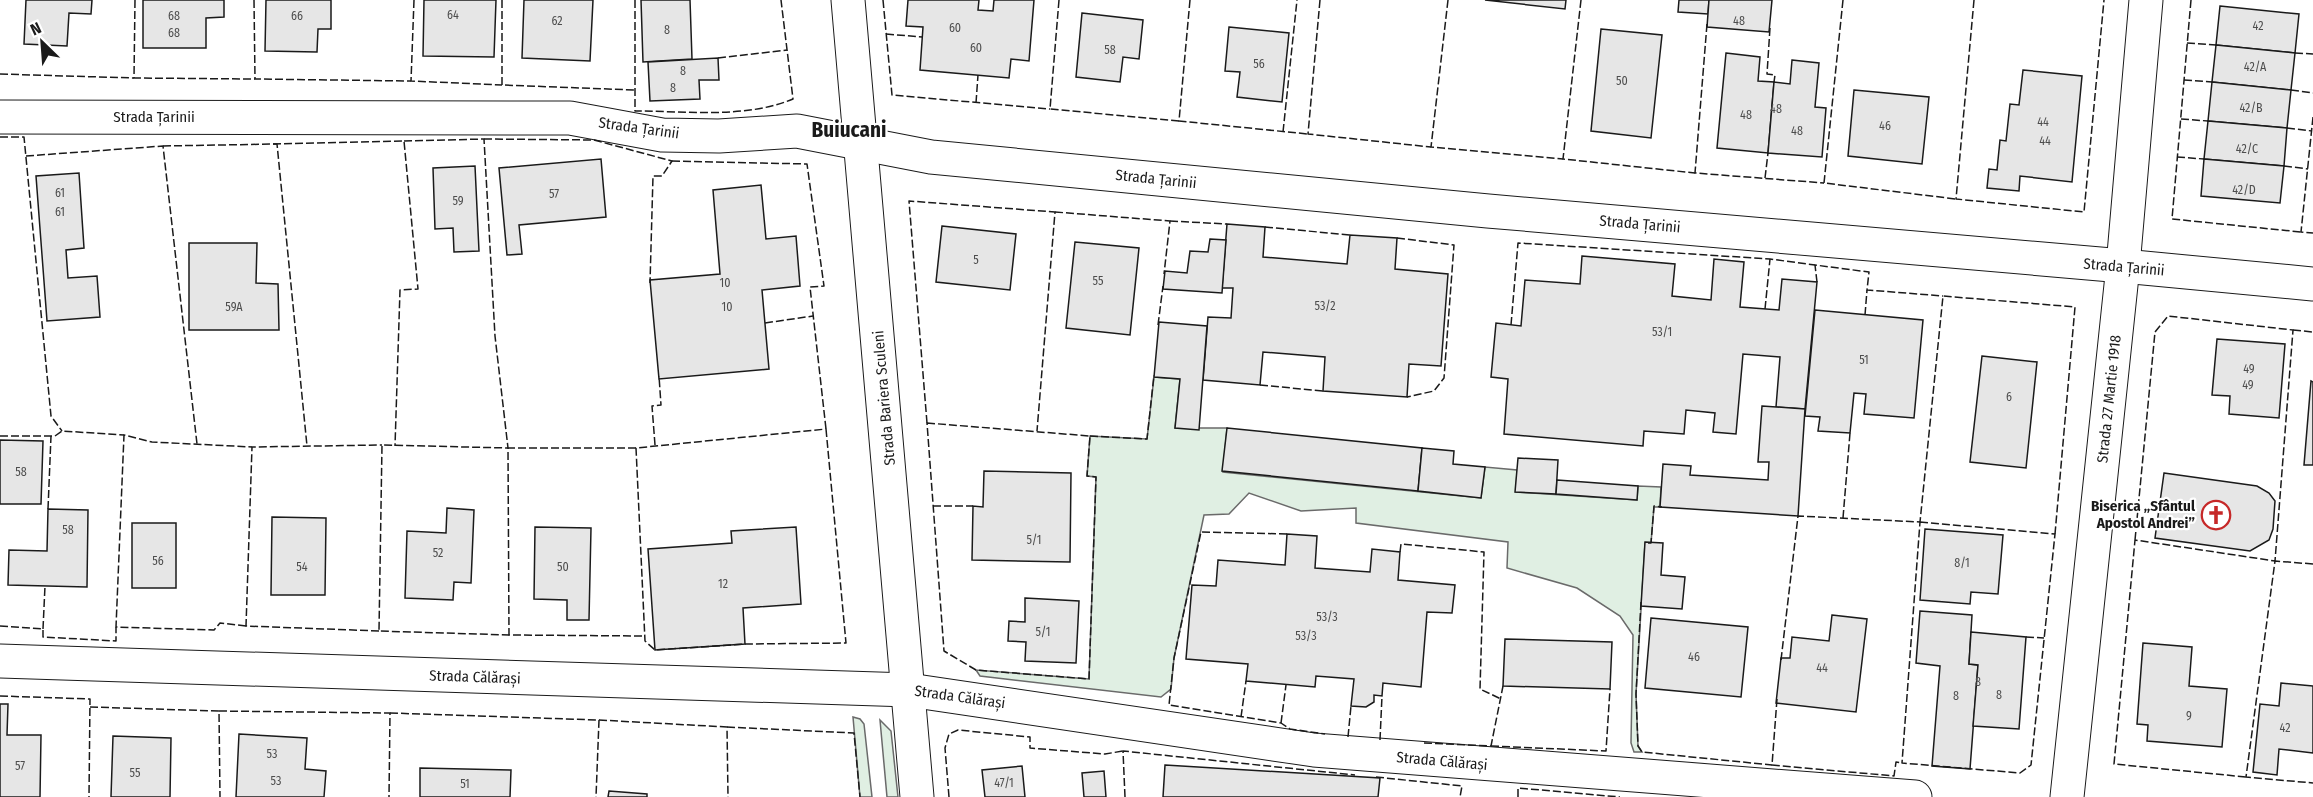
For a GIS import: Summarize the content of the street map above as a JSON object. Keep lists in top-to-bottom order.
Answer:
{
  "streets": {
    "street": [
      "Strada Țarinii",
      "Strada Bariera Sculeni",
      "Strada 27 Martie 1918",
      "Strada Călărași"
    ]
  },
  "crossings": [
    ["Strada Țarinii", "Strada Bariera Sculeni"],
    ["Strada Țarinii", "Strada 27 Martie 1918"],
    ["Strada Bariera Sculeni", "Strada Călărași"]
  ],
  "districts": ["Buiucani"],
  "places": {
    "church": ["Biserica „Sfântul Apostol Andrei”"]
  },
  "house_numbers": [
    "64",
    "68",
    "66",
    "62",
    "48",
    "42",
    "60",
    "8",
    "68",
    "60",
    "58",
    "56",
    "42/A",
    "8",
    "50",
    "8",
    "42/B",
    "48",
    "48",
    "44",
    "46",
    "48",
    "44",
    "42/C",
    "42/D",
    "61",
    "57",
    "59",
    "61",
    "5",
    "55",
    "10",
    "53/2",
    "59A",
    "10",
    "53/1",
    "51",
    "49",
    "49",
    "6",
    "58",
    "58",
    "5/1",
    "52",
    "56",
    "8/1",
    "54",
    "50",
    "12",
    "53/3",
    "5/1",
    "53/3",
    "46",
    "44",
    "8",
    "8",
    "8",
    "9",
    "42",
    "53",
    "57",
    "55",
    "53",
    "47/1",
    "51"
  ],
  "north": "top left"
}
